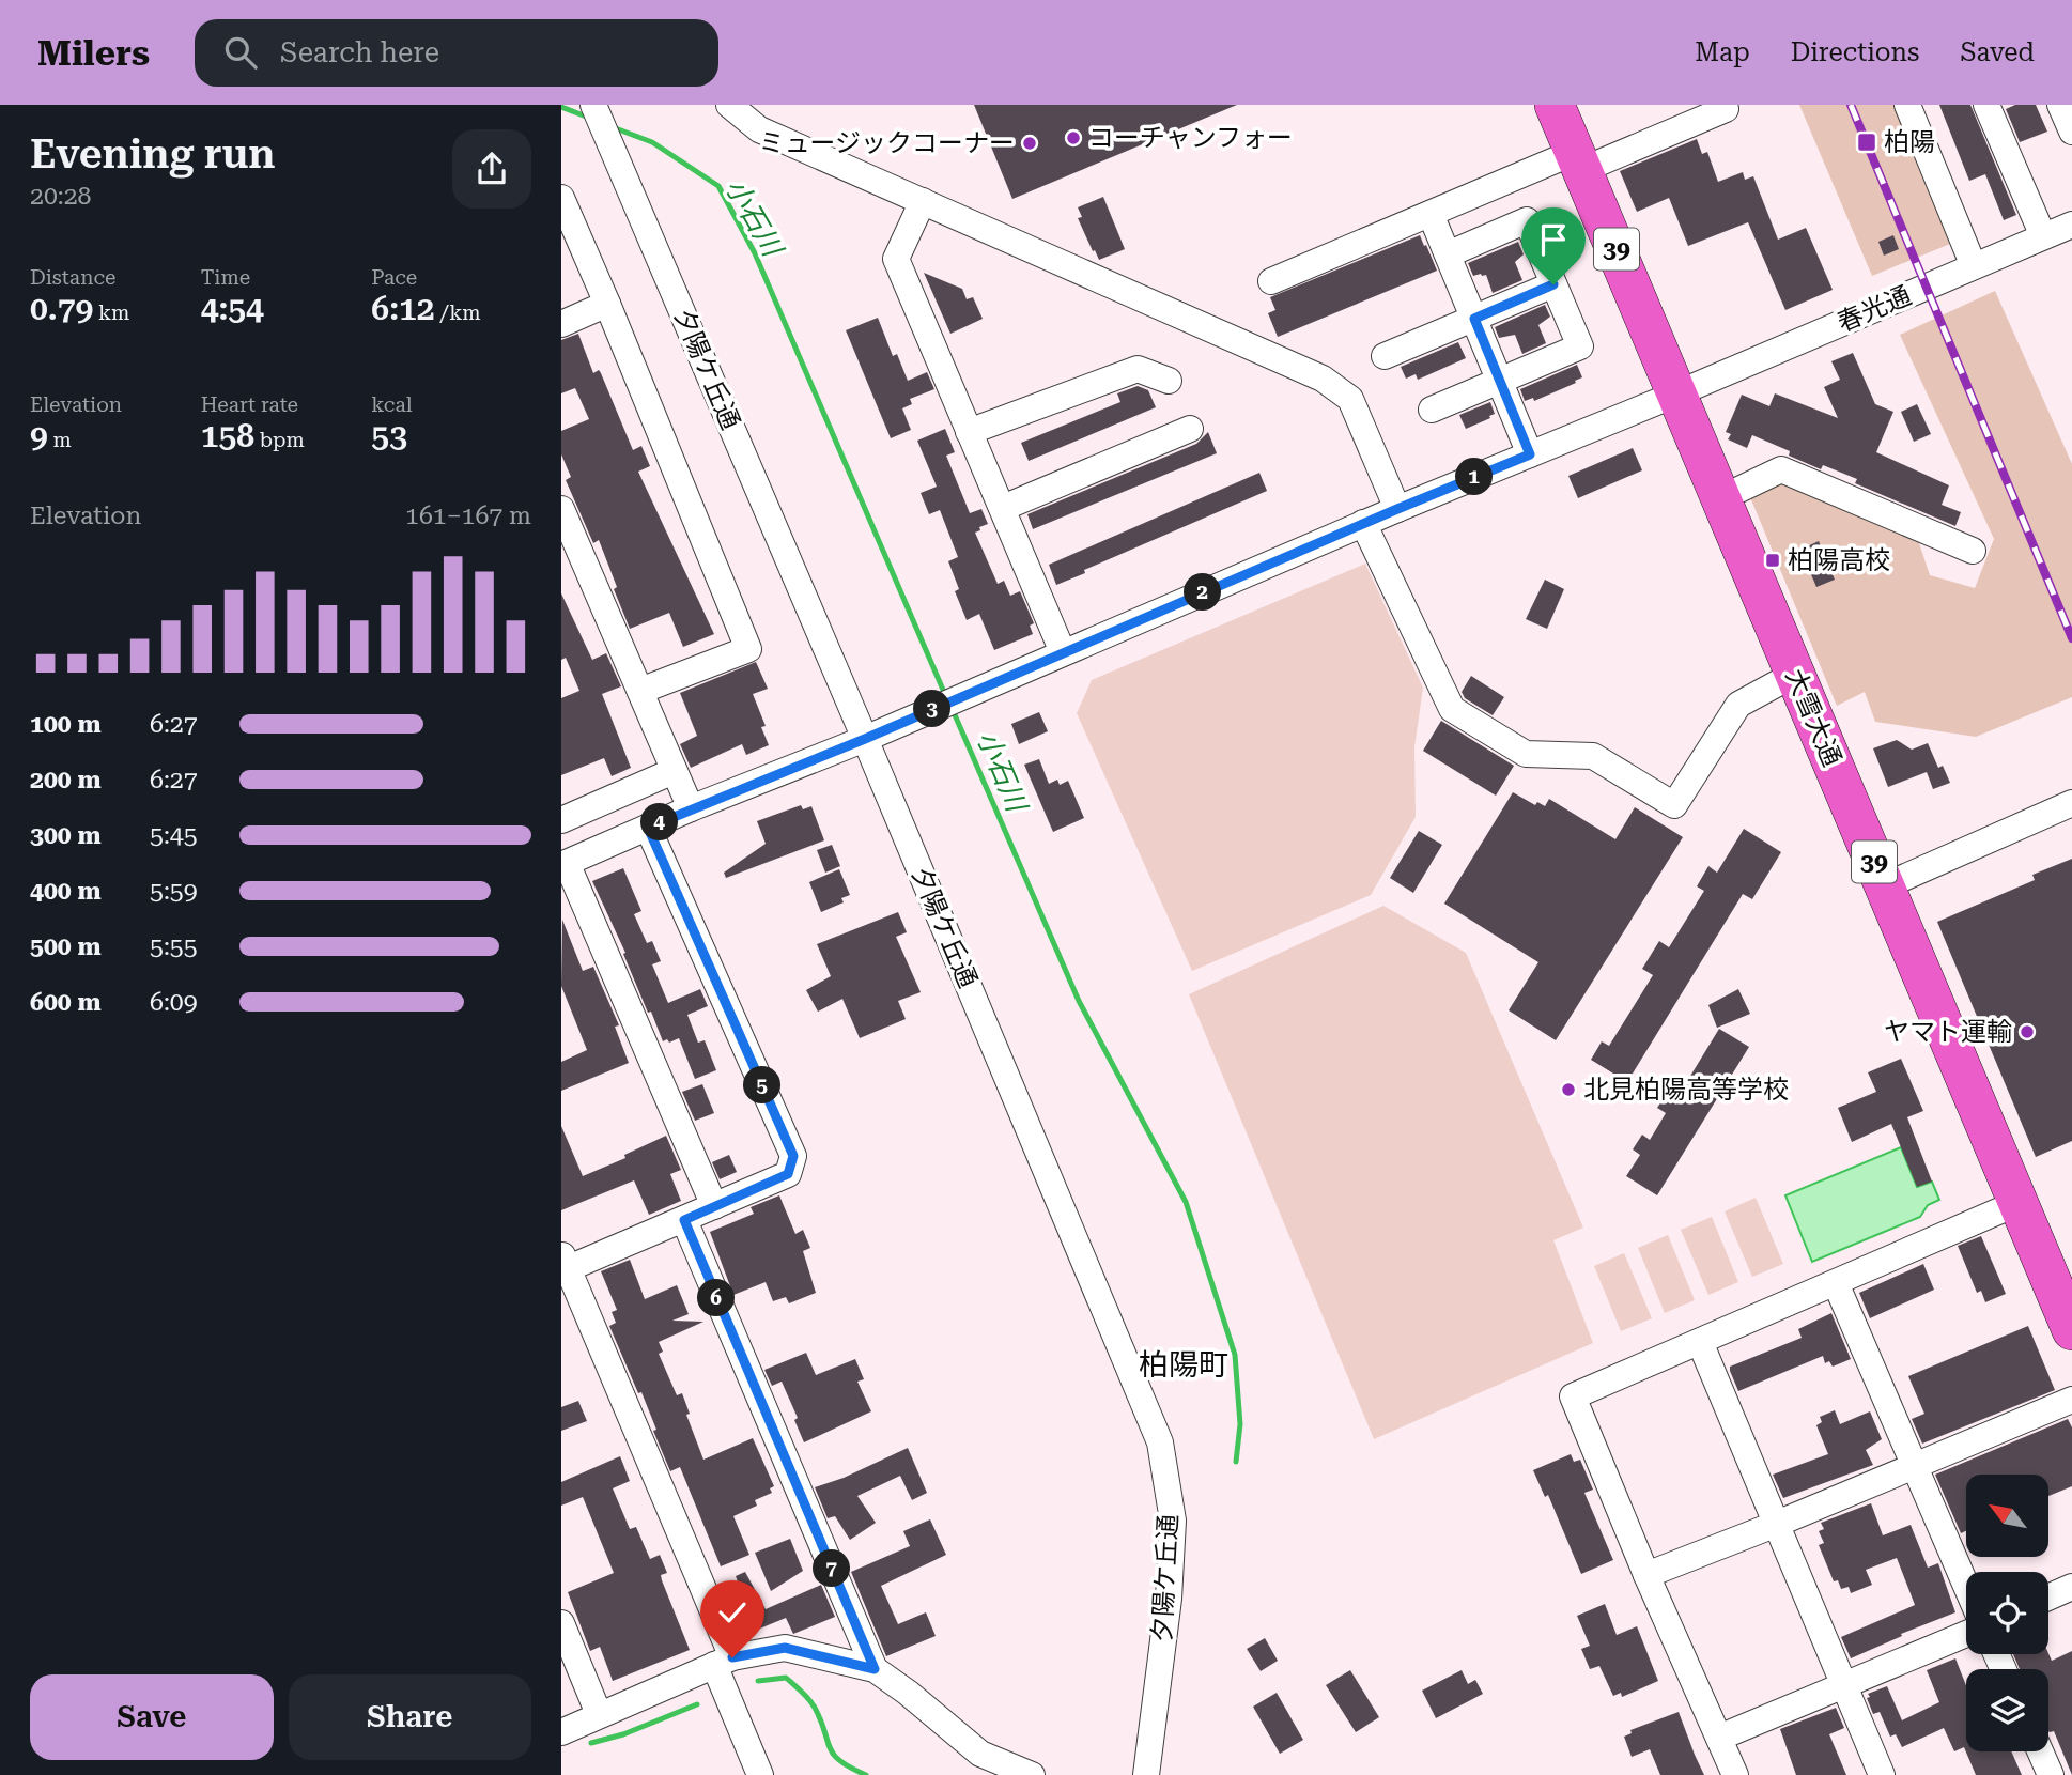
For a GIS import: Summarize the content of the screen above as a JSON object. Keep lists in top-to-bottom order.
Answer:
{
  "streets": {
    "highway": ["39", "大雪大通"],
    "street": ["春光通", "夕陽ケ丘通"]
  },
  "crossings": [
    ["春光通", "夕陽ケ丘通"],
    ["春光通", "大雪大通"]
  ],
  "districts": ["柏陽町"],
  "water": ["小石川"],
  "places": {
    "other": [
      "コーチャンフォー",
      "ミュージックコーナー",
      "ヤマト運輸",
      "北見柏陽高等学校"
    ],
    "transit": ["柏陽", "柏陽高校"]
  },
  "north": "top left",
  "page": {
    "header": "Milers",
    "search": "Search here",
    "nav": ["Map", "Directions", "Saved"],
    "heading": ["Evening run", "20:28"],
    "stats": [
      ["Distance", "0.79 km"],
      ["Time", "4:54"],
      ["Pace", "6:12 /km"],
      ["Elevation", "9 m"],
      ["Heart rate", "158 bpm"],
      ["kcal", "53"]
    ],
    "pins": [
      "1",
      "2",
      "3",
      "4",
      "5",
      "6",
      "7"
    ],
    "chart": ["Elevation", "161–167 m"],
    "list": [
      {
        "name": "100 m",
        "note": "6:27"
      },
      {
        "name": "200 m",
        "note": "6:27"
      },
      {
        "name": "300 m",
        "note": "5:45"
      },
      {
        "name": "400 m",
        "note": "5:59"
      },
      {
        "name": "500 m",
        "note": "5:55"
      },
      {
        "name": "600 m",
        "note": "6:09"
      }
    ],
    "buttons": ["Save", "Share"]
  }
}
